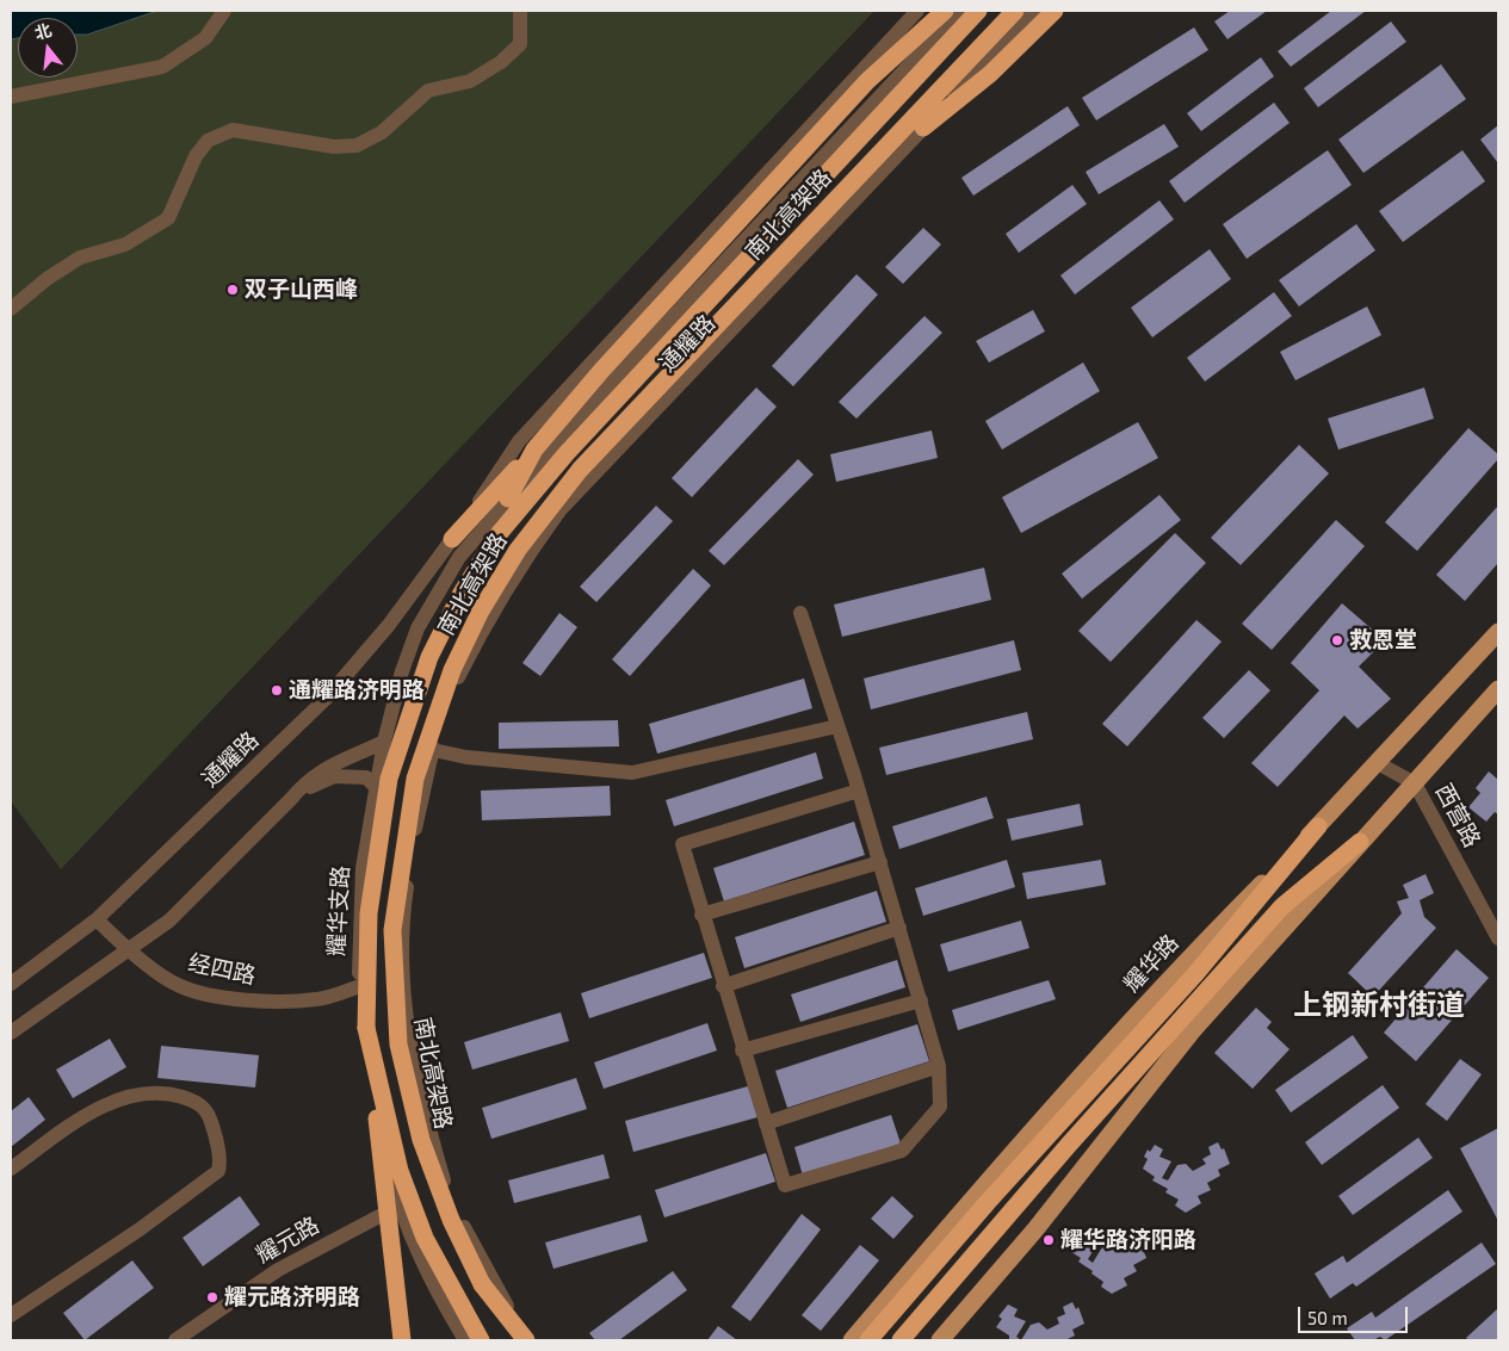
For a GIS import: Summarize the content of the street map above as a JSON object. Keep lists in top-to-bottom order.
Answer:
{
  "streets": {
    "highway": ["南北高架路"],
    "main road": ["耀华路"],
    "street": [
      "通耀路",
      "西营路",
      "耀华支路",
      "经四路",
      "耀元路"
    ]
  },
  "crossings": [
    ["通耀路", "耀华支路"],
    ["通耀路", "经四路"],
    ["西营路", "耀华路"],
    ["耀华支路", "经四路"],
    ["耀华支路", "耀元路"]
  ],
  "districts": ["上钢新村街道"],
  "places": [
    "双子山西峰",
    "救恩堂",
    "通耀路济明路",
    "耀华路济阳路",
    "耀元路济明路"
  ],
  "scale_bar": "50 m",
  "north": "top"
}
